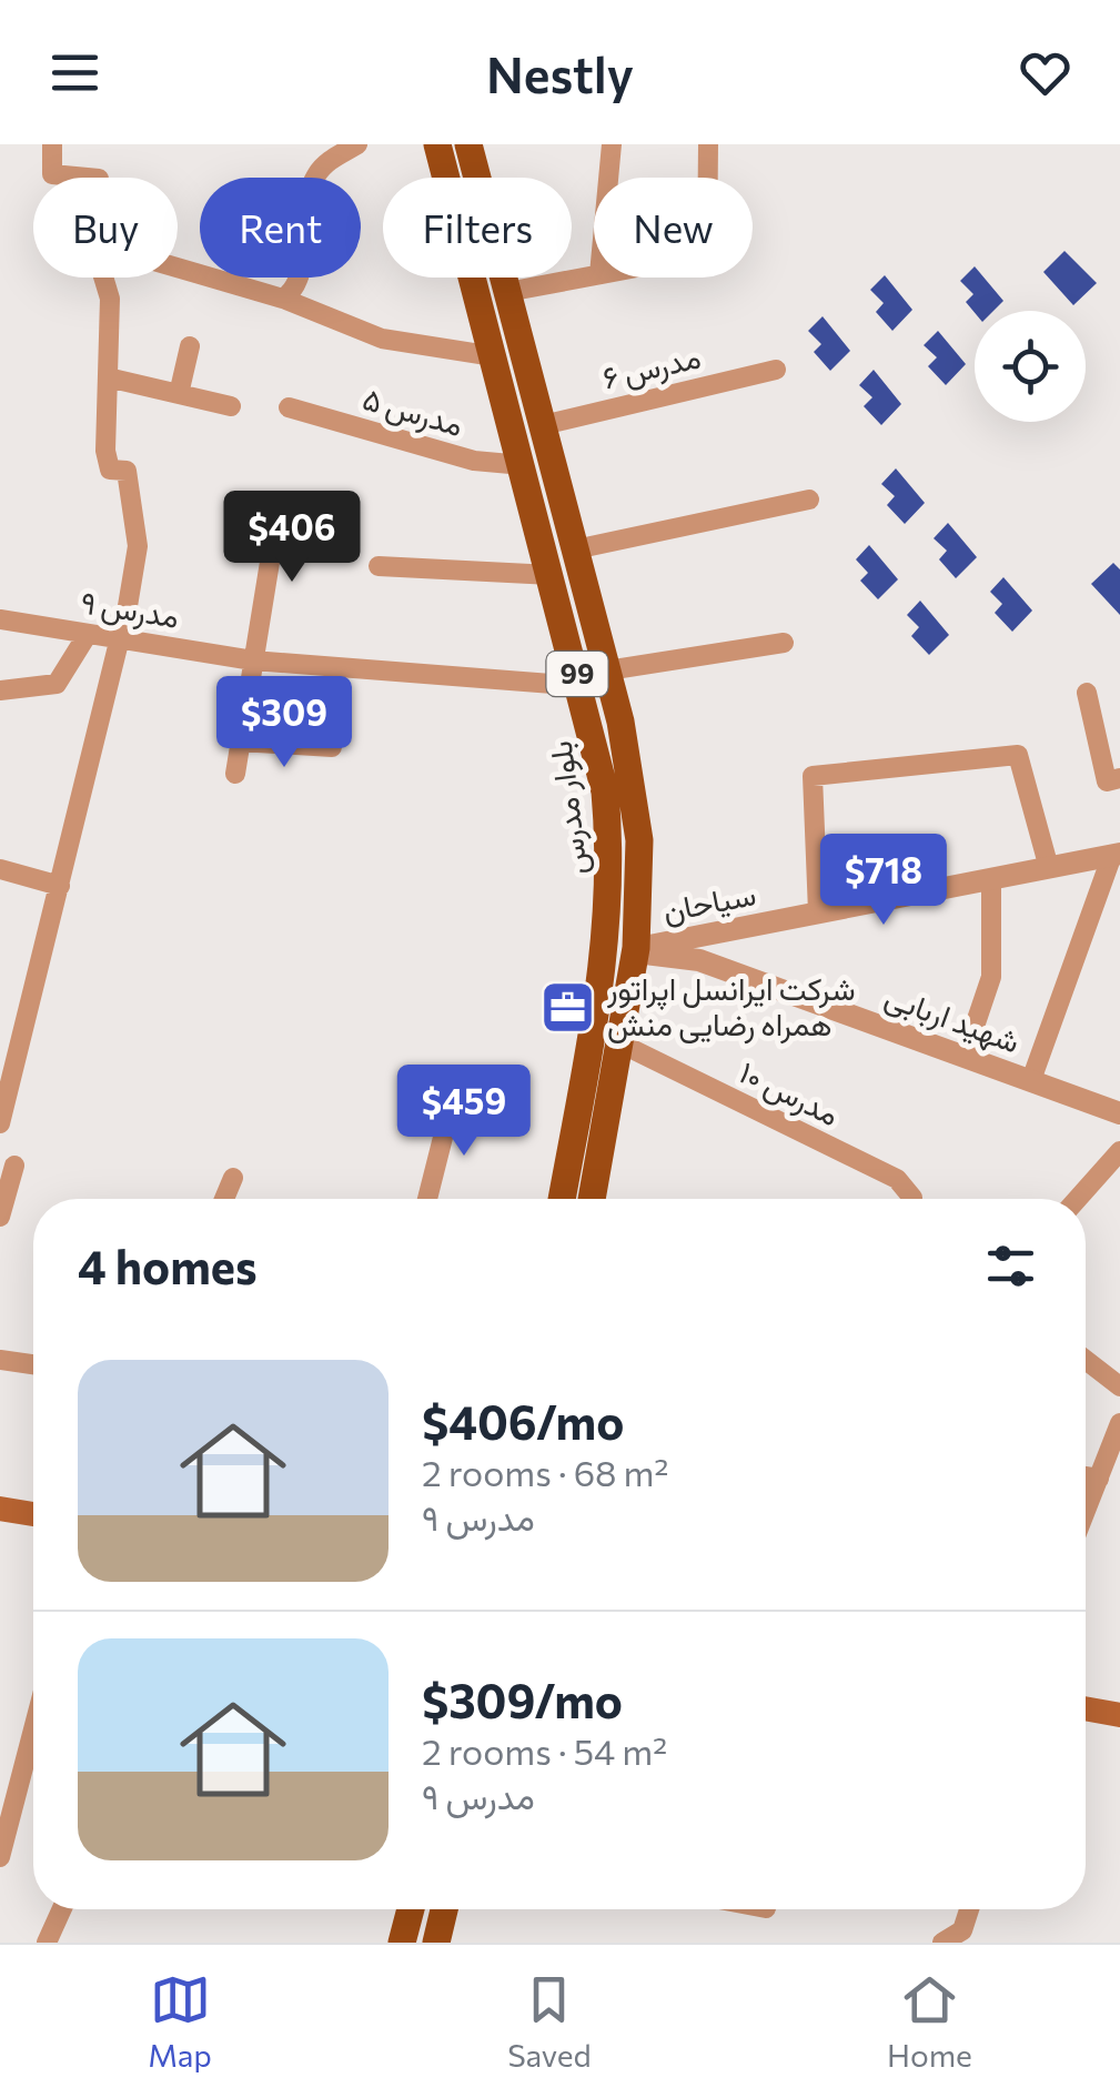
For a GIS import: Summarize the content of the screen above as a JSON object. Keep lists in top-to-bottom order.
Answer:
{
  "streets": {
    "main road": ["99", "بلوار مدرس"],
    "street": [
      "مدرس ۶",
      "مدرس ۵",
      "مدرس ۹",
      "سیاحان",
      "شهید اربابی",
      "مدرس ۱۰"
    ]
  },
  "crossings": [
    ["مدرس ۶", "بلوار مدرس"],
    ["مدرس ۵", "بلوار مدرس"],
    ["مدرس ۹", "بلوار مدرس"],
    ["بلوار مدرس", "شهید اربابی"],
    ["بلوار مدرس", "مدرس ۱۰"],
    ["سیاحان", "شهید اربابی"]
  ],
  "places": {
    "office": ["شرکت ایرانسل اپراتور همراه رضایی منش"]
  },
  "page": {
    "header": "Nestly",
    "chip": [
      "Buy",
      "Rent",
      "Filters",
      "New"
    ],
    "price": [
      "$406",
      "$309",
      "$718",
      "$459"
    ],
    "heading": "4 homes",
    "list": [
      {
        "name": "$406/mo",
        "note": "2 rooms · 68 m² · مدرس ۹"
      },
      {
        "name": "$309/mo",
        "note": "2 rooms · 54 m² · مدرس ۹"
      }
    ],
    "tabs": ["Map", "Saved", "Home"]
  }
}
